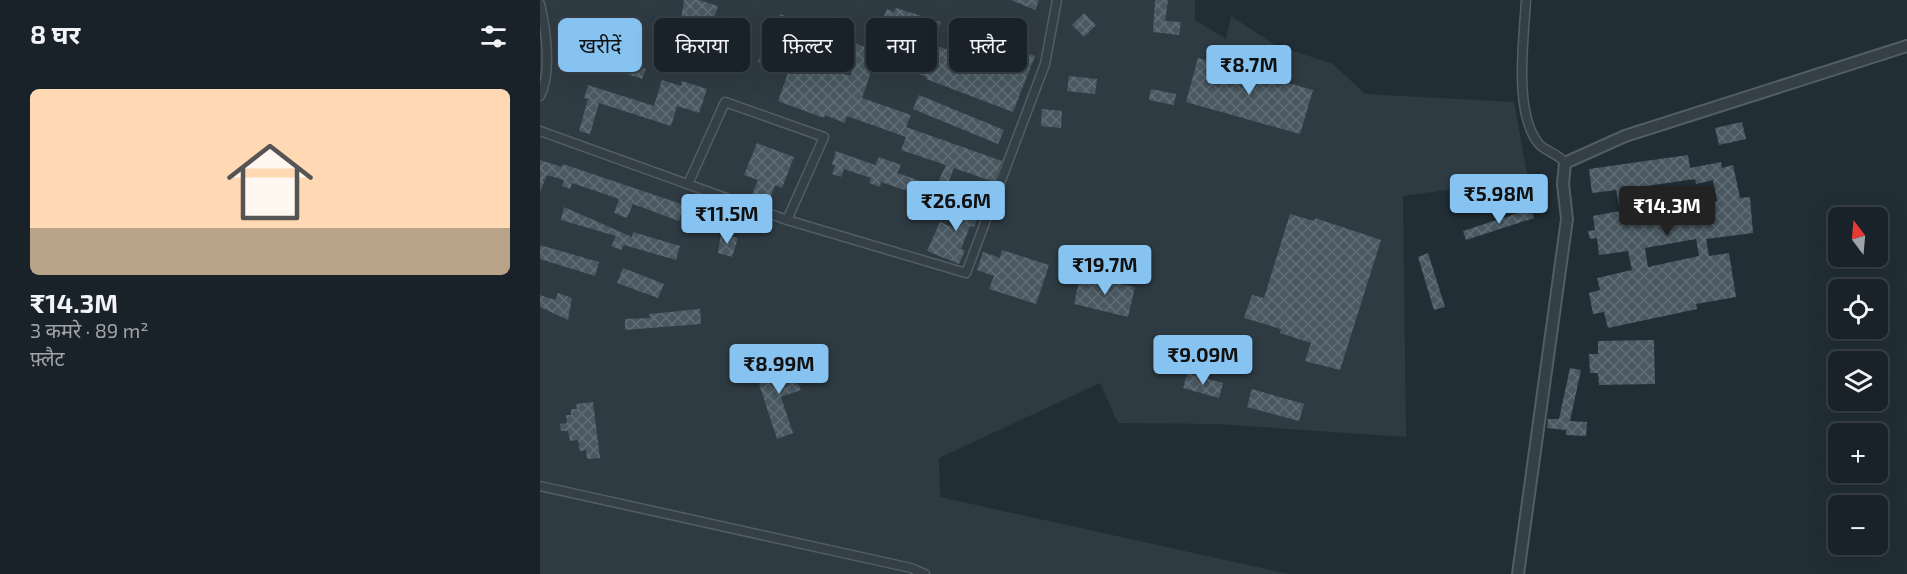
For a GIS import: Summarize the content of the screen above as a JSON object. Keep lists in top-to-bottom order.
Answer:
{
  "north": "top",
  "page": {
    "heading": "8 घर",
    "chip": [
      "खरीदें",
      "किराया",
      "फ़िल्टर",
      "नया",
      "फ़्लैट"
    ],
    "price": [
      "₹8.7M",
      "₹5.98M",
      "₹26.6M",
      "₹14.3M",
      "₹11.5M",
      "₹19.7M",
      "₹9.09M",
      "₹8.99M"
    ],
    "list": [
      {
        "name": "₹14.3M",
        "note": "3 कमरे · 89 m² · फ़्लैट"
      }
    ],
    "map_buttons": ["+", "−"]
  }
}
